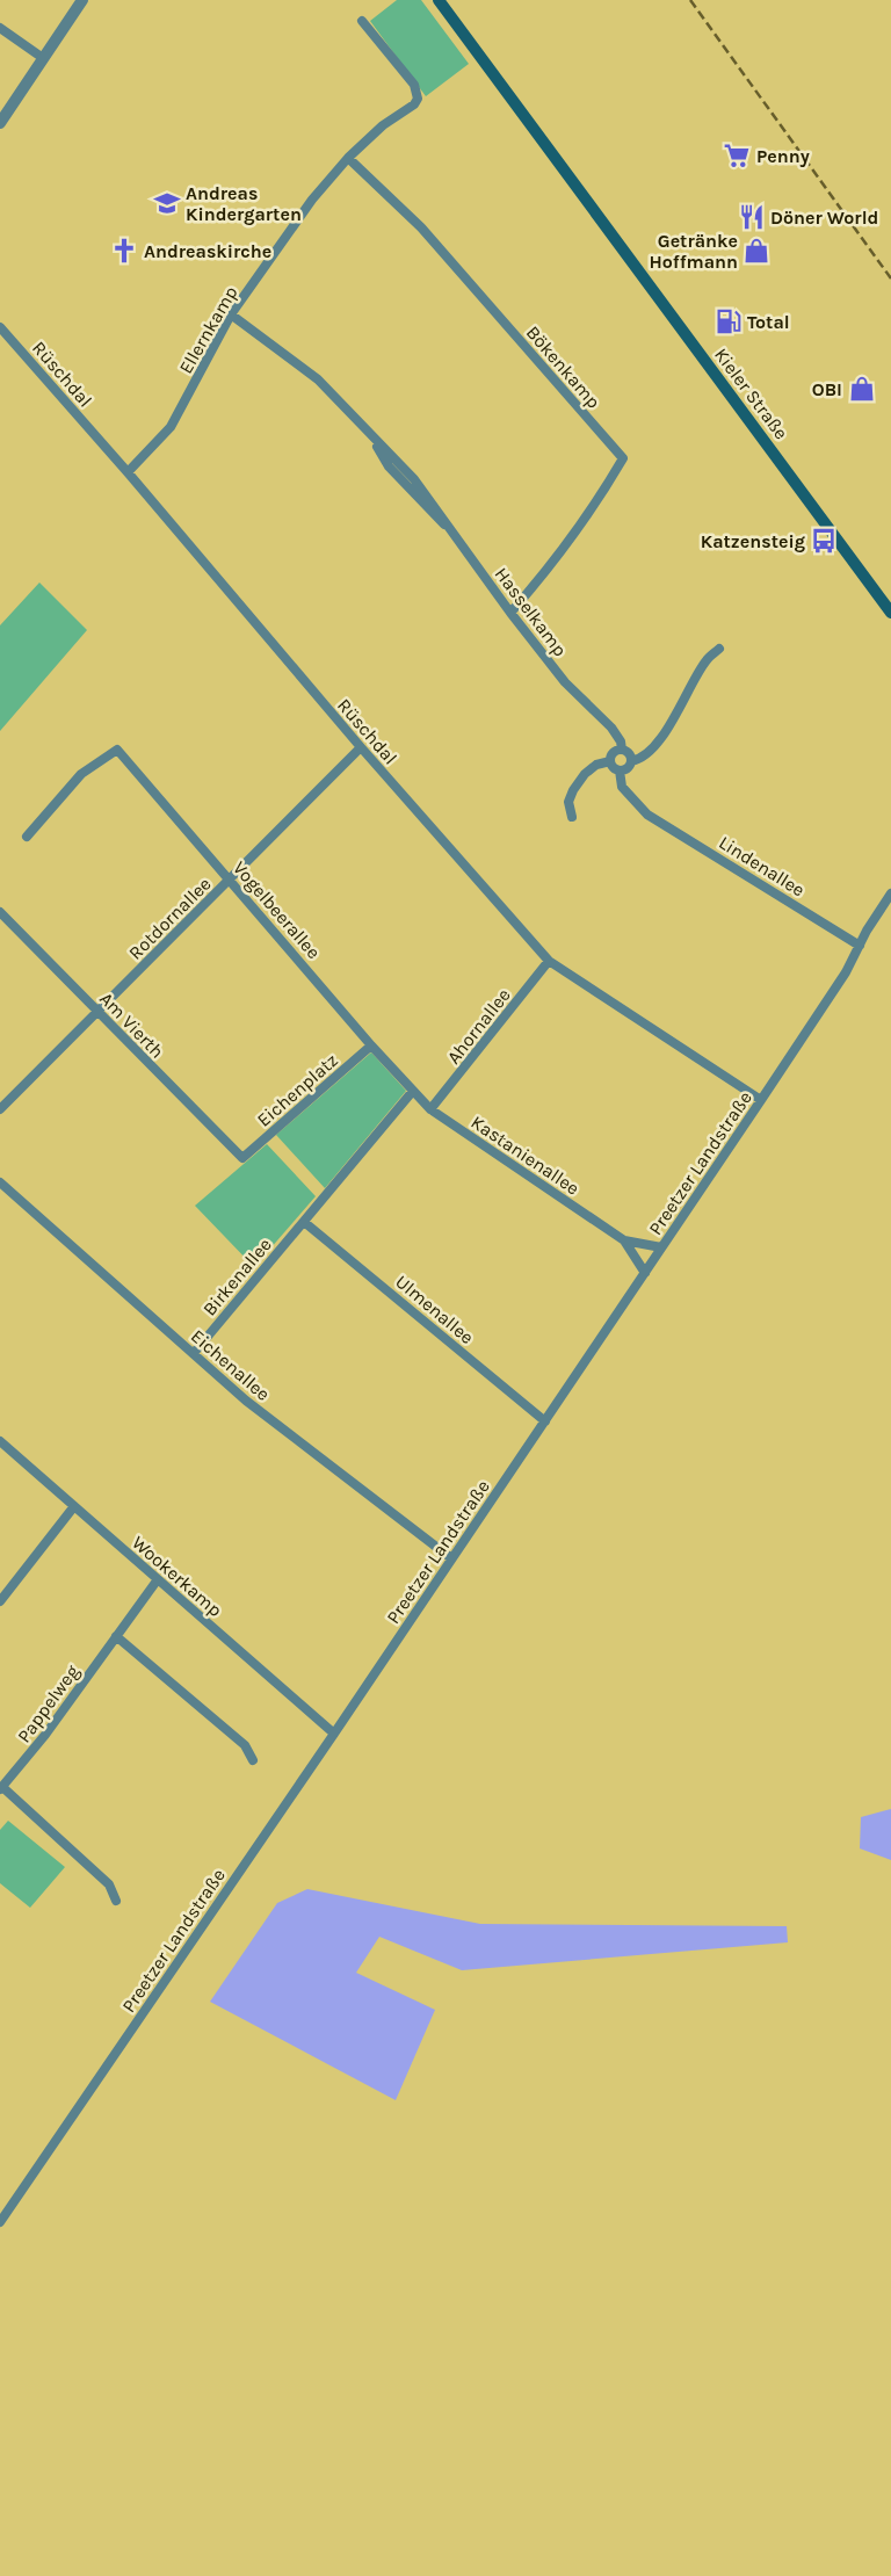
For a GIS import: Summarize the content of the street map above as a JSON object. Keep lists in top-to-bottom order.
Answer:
{
  "streets": {
    "main road": ["Kieler Straße"],
    "street": [
      "Ellernkamp",
      "Bökenkamp",
      "Rüschdal",
      "Hasselkamp",
      "Lindenallee",
      "Vogelbeerallee",
      "Rotdornallee",
      "Am Vierth",
      "Ahornallee",
      "Eichenplatz",
      "Kastanienallee",
      "Preetzer Landstraße",
      "Birkenallee",
      "Ulmenallee",
      "Eichenallee",
      "Wookerkamp",
      "Pappelweg"
    ]
  },
  "crossings": [
    ["Ellernkamp", "Bökenkamp"],
    ["Ellernkamp", "Rüschdal"],
    ["Ellernkamp", "Hasselkamp"],
    ["Bökenkamp", "Hasselkamp"],
    ["Rüschdal", "Rotdornallee"],
    ["Rüschdal", "Ahornallee"],
    ["Rüschdal", "Preetzer Landstraße"],
    ["Hasselkamp", "Lindenallee"],
    ["Lindenallee", "Preetzer Landstraße"],
    ["Vogelbeerallee", "Rotdornallee"],
    ["Vogelbeerallee", "Eichenplatz"],
    ["Vogelbeerallee", "Kastanienallee"],
    ["Rotdornallee", "Am Vierth"],
    ["Am Vierth", "Eichenplatz"],
    ["Ahornallee", "Kastanienallee"],
    ["Kastanienallee", "Preetzer Landstraße"],
    ["Preetzer Landstraße", "Ulmenallee"],
    ["Preetzer Landstraße", "Eichenallee"],
    ["Preetzer Landstraße", "Wookerkamp"],
    ["Birkenallee", "Ulmenallee"],
    ["Birkenallee", "Eichenallee"],
    ["Wookerkamp", "Pappelweg"]
  ],
  "places": {
    "supermarket": ["Penny"],
    "school or university": ["Andreas Kindergarten"],
    "restaurant": ["Döner World"],
    "church": ["Andreaskirche"],
    "shop": ["Getränke Hoffmann", "OBI"],
    "fuel station": ["Total"],
    "bus stop": ["Katzensteig"]
  }
}
